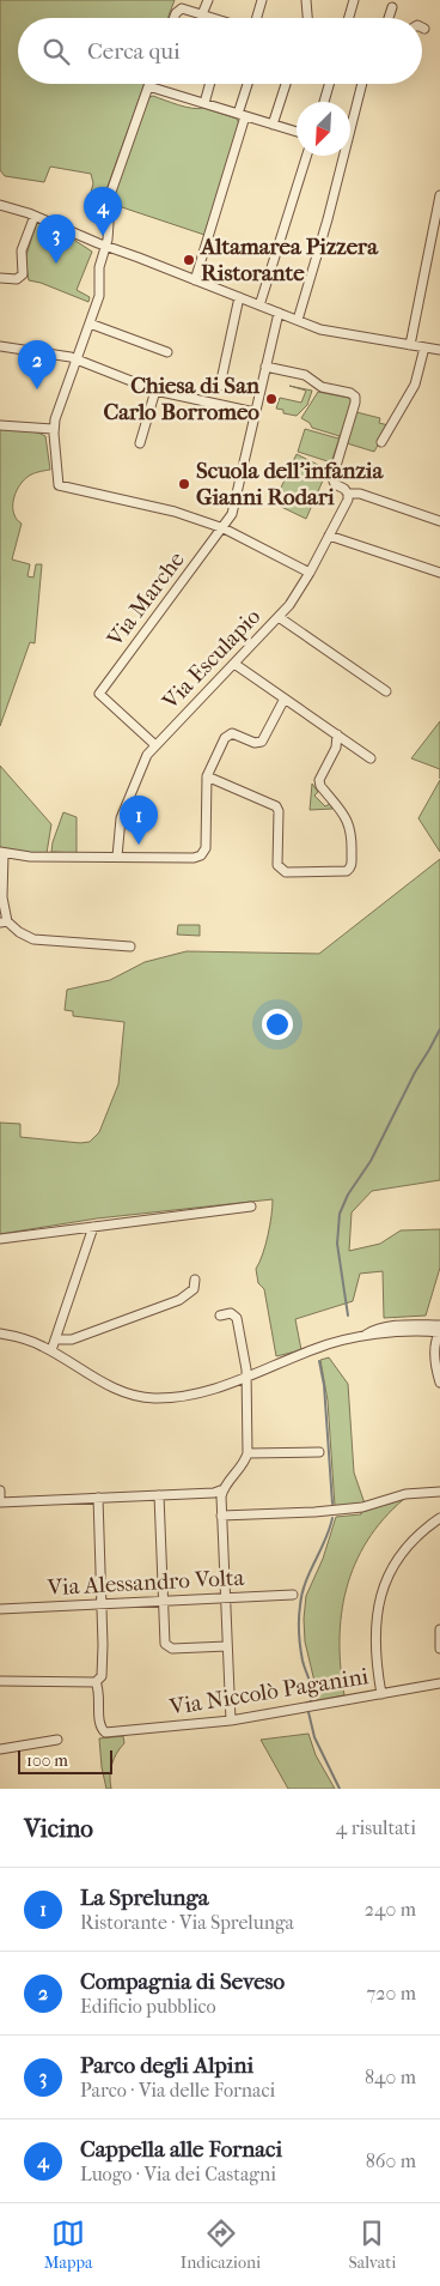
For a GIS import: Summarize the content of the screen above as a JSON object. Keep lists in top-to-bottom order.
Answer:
{
  "streets": {
    "street": [
      "Via Marche",
      "Via Esculapio",
      "Via Alessandro Volta",
      "Via Niccolò Paganini"
    ]
  },
  "crossings": [
    ["Via Marche", "Via Esculapio"]
  ],
  "places": ["Altamarea Pizzera Ristorante", "Chiesa di San Carlo Borromeo", "Scuola dell’infanzia Gianni Rodari"],
  "scale_bar": "100 m",
  "north": "bottom left",
  "page": {
    "search": "Cerca qui",
    "pins": [
      "4",
      "3",
      "2",
      "1"
    ],
    "scale": "100 m",
    "heading": ["Vicino", "4 risultati"],
    "list": [
      {
        "mark": "1",
        "name": "La Sprelunga",
        "note": "Ristorante · Via Sprelunga",
        "value": "240 m"
      },
      {
        "mark": "2",
        "name": "Compagnia di Seveso",
        "note": "Edificio pubblico",
        "value": "720 m"
      },
      {
        "mark": "3",
        "name": "Parco degli Alpini",
        "note": "Parco · Via delle Fornaci",
        "value": "840 m"
      },
      {
        "mark": "4",
        "name": "Cappella alle Fornaci",
        "note": "Luogo · Via dei Castagni",
        "value": "860 m"
      }
    ],
    "nav": ["Mappa", "Indicazioni", "Salvati"]
  }
}
